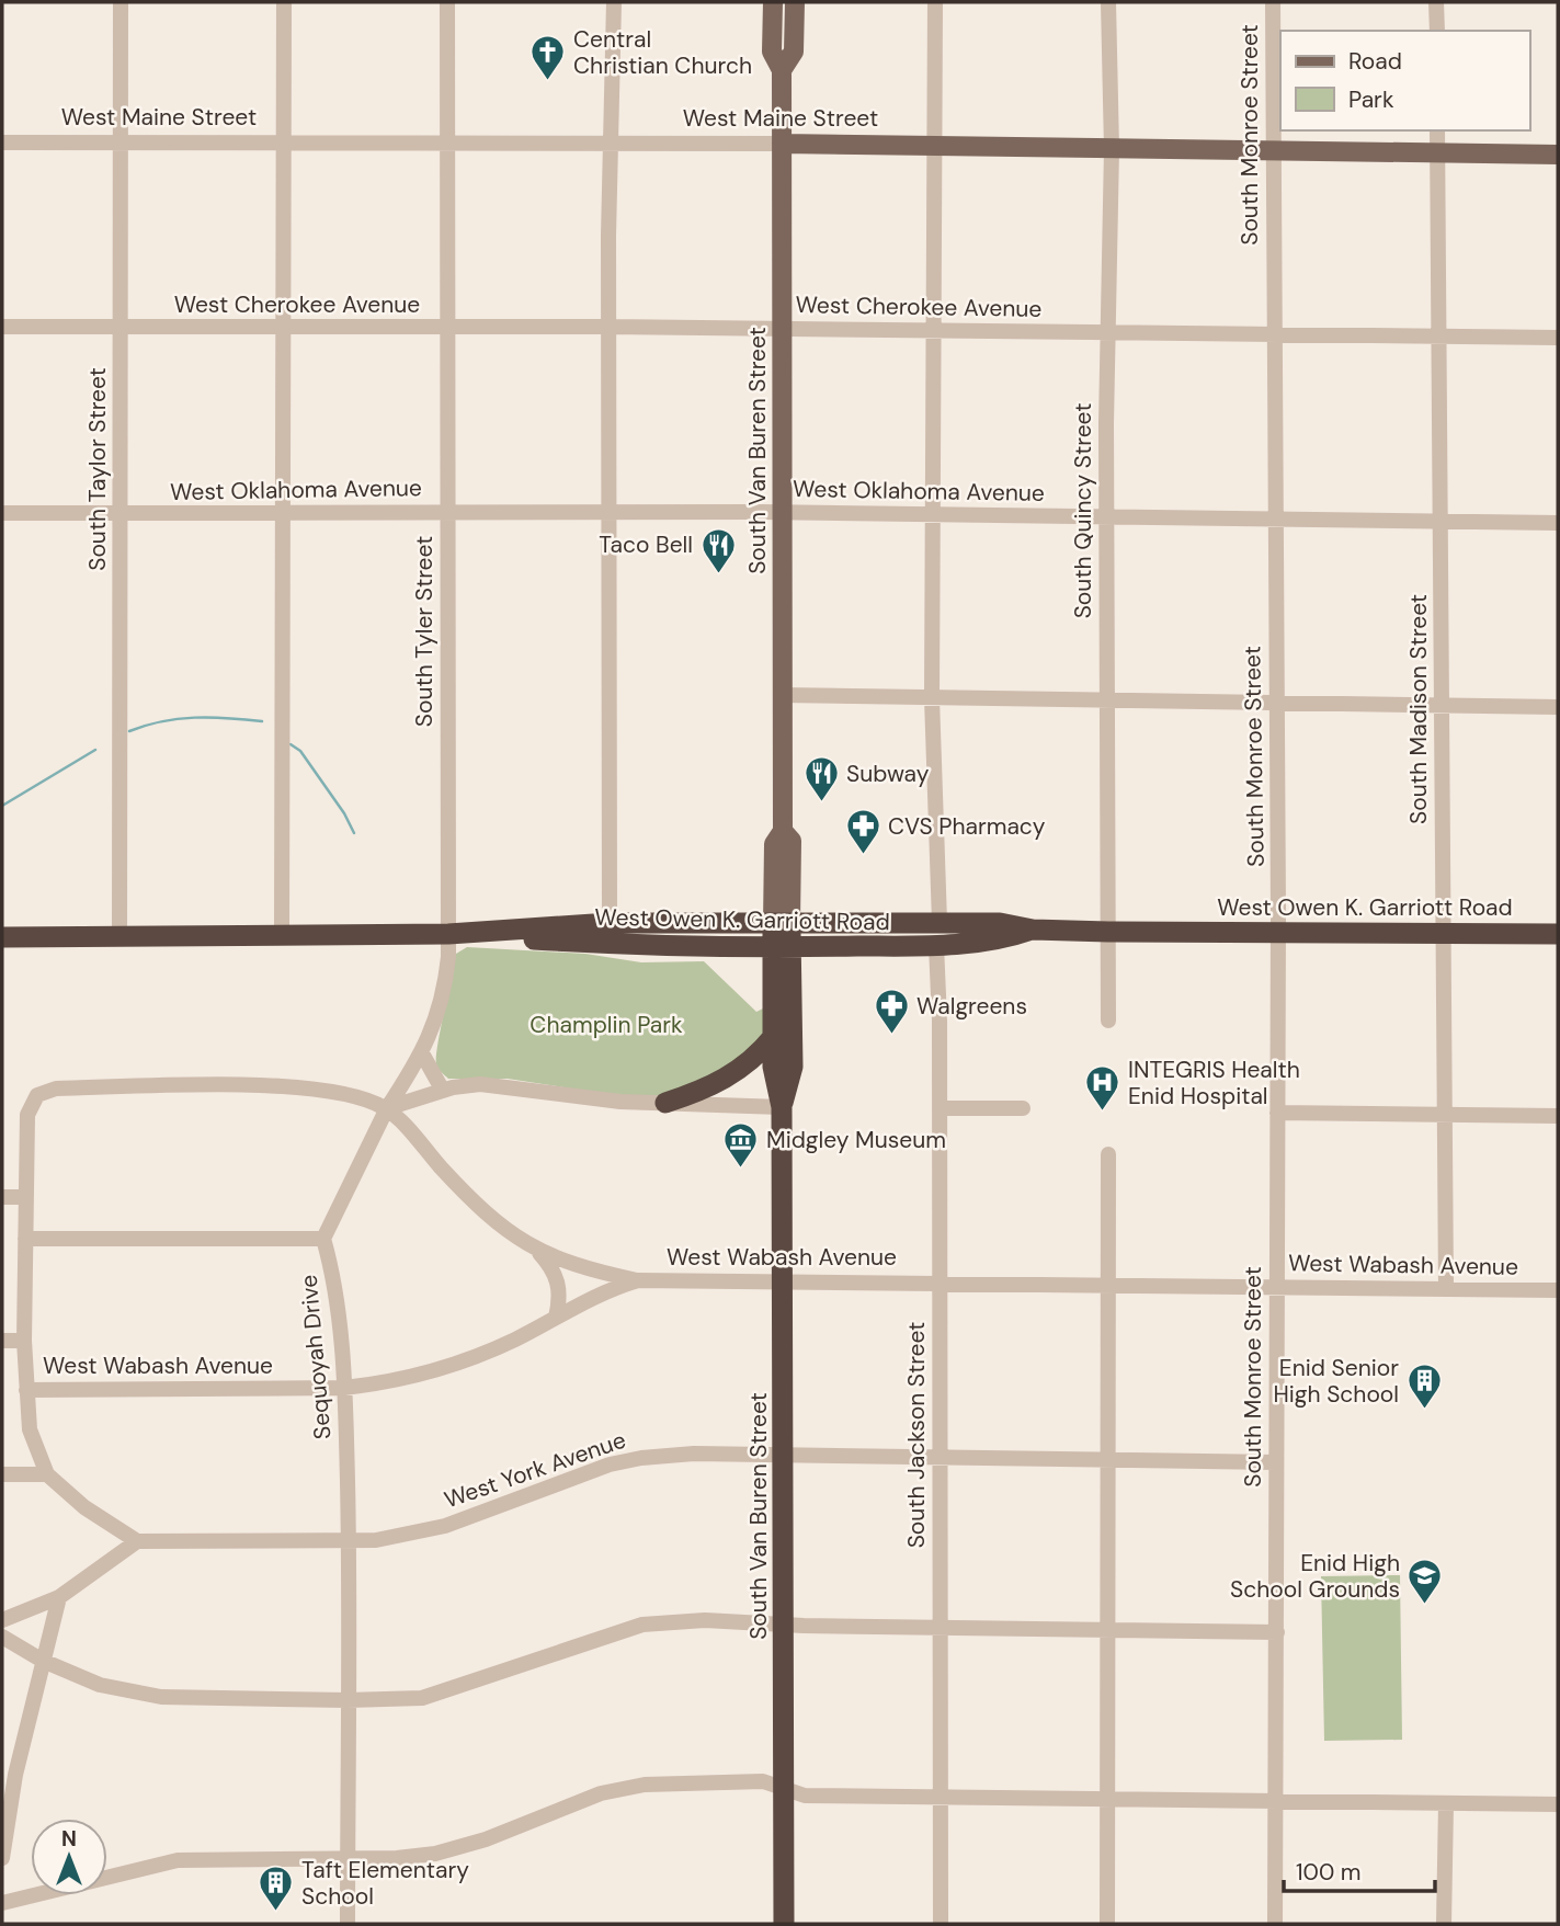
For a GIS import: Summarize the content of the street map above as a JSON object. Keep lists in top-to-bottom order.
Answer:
{
  "streets": {
    "highway": ["South Van Buren Street", "West Owen K. Garriott Road"],
    "main road": ["West Maine Street"],
    "street": [
      "South Monroe Street",
      "West Cherokee Avenue",
      "South Taylor Street",
      "West Oklahoma Avenue",
      "South Quincy Street",
      "South Tyler Street",
      "South Madison Street",
      "West Wabash Avenue",
      "Sequoyah Drive",
      "South Jackson Street",
      "West York Avenue"
    ]
  },
  "crossings": [
    ["West Maine Street", "South Monroe Street"],
    ["West Maine Street", "South Van Buren Street"],
    ["West Maine Street", "South Taylor Street"],
    ["West Maine Street", "South Quincy Street"],
    ["West Maine Street", "South Tyler Street"],
    ["West Maine Street", "South Madison Street"],
    ["South Monroe Street", "West Cherokee Avenue"],
    ["South Monroe Street", "West Oklahoma Avenue"],
    ["South Monroe Street", "West Owen K. Garriott Road"],
    ["South Monroe Street", "West Wabash Avenue"],
    ["South Monroe Street", "West York Avenue"],
    ["West Cherokee Avenue", "South Van Buren Street"],
    ["West Cherokee Avenue", "South Taylor Street"],
    ["West Cherokee Avenue", "South Quincy Street"],
    ["West Cherokee Avenue", "South Tyler Street"],
    ["West Cherokee Avenue", "South Madison Street"],
    ["South Van Buren Street", "West Oklahoma Avenue"],
    ["South Van Buren Street", "West Owen K. Garriott Road"],
    ["South Van Buren Street", "West Wabash Avenue"],
    ["South Van Buren Street", "West York Avenue"],
    ["South Taylor Street", "West Oklahoma Avenue"],
    ["South Taylor Street", "West Owen K. Garriott Road"],
    ["West Oklahoma Avenue", "South Quincy Street"],
    ["West Oklahoma Avenue", "South Tyler Street"],
    ["West Oklahoma Avenue", "South Madison Street"],
    ["South Quincy Street", "West Owen K. Garriott Road"],
    ["South Tyler Street", "West Owen K. Garriott Road"],
    ["South Madison Street", "West Owen K. Garriott Road"],
    ["South Madison Street", "West Wabash Avenue"],
    ["West Owen K. Garriott Road", "South Jackson Street"],
    ["West Wabash Avenue", "Sequoyah Drive"],
    ["West Wabash Avenue", "South Jackson Street"],
    ["Sequoyah Drive", "West York Avenue"],
    ["South Jackson Street", "West York Avenue"]
  ],
  "parks": ["Champlin Park"],
  "places": {
    "church": ["Central Christian Church"],
    "restaurant": ["Taco Bell", "Subway"],
    "pharmacy": ["CVS Pharmacy", "Walgreens"],
    "hospital": ["INTEGRIS Health Enid Hospital"],
    "museum": ["Midgley Museum"],
    "building": ["Enid Senior High School", "Taft Elementary School"],
    "school or university": ["Enid High School Grounds"]
  },
  "legend": ["Road", "Park"],
  "scale_bar": "100 m",
  "north": "top"
}
